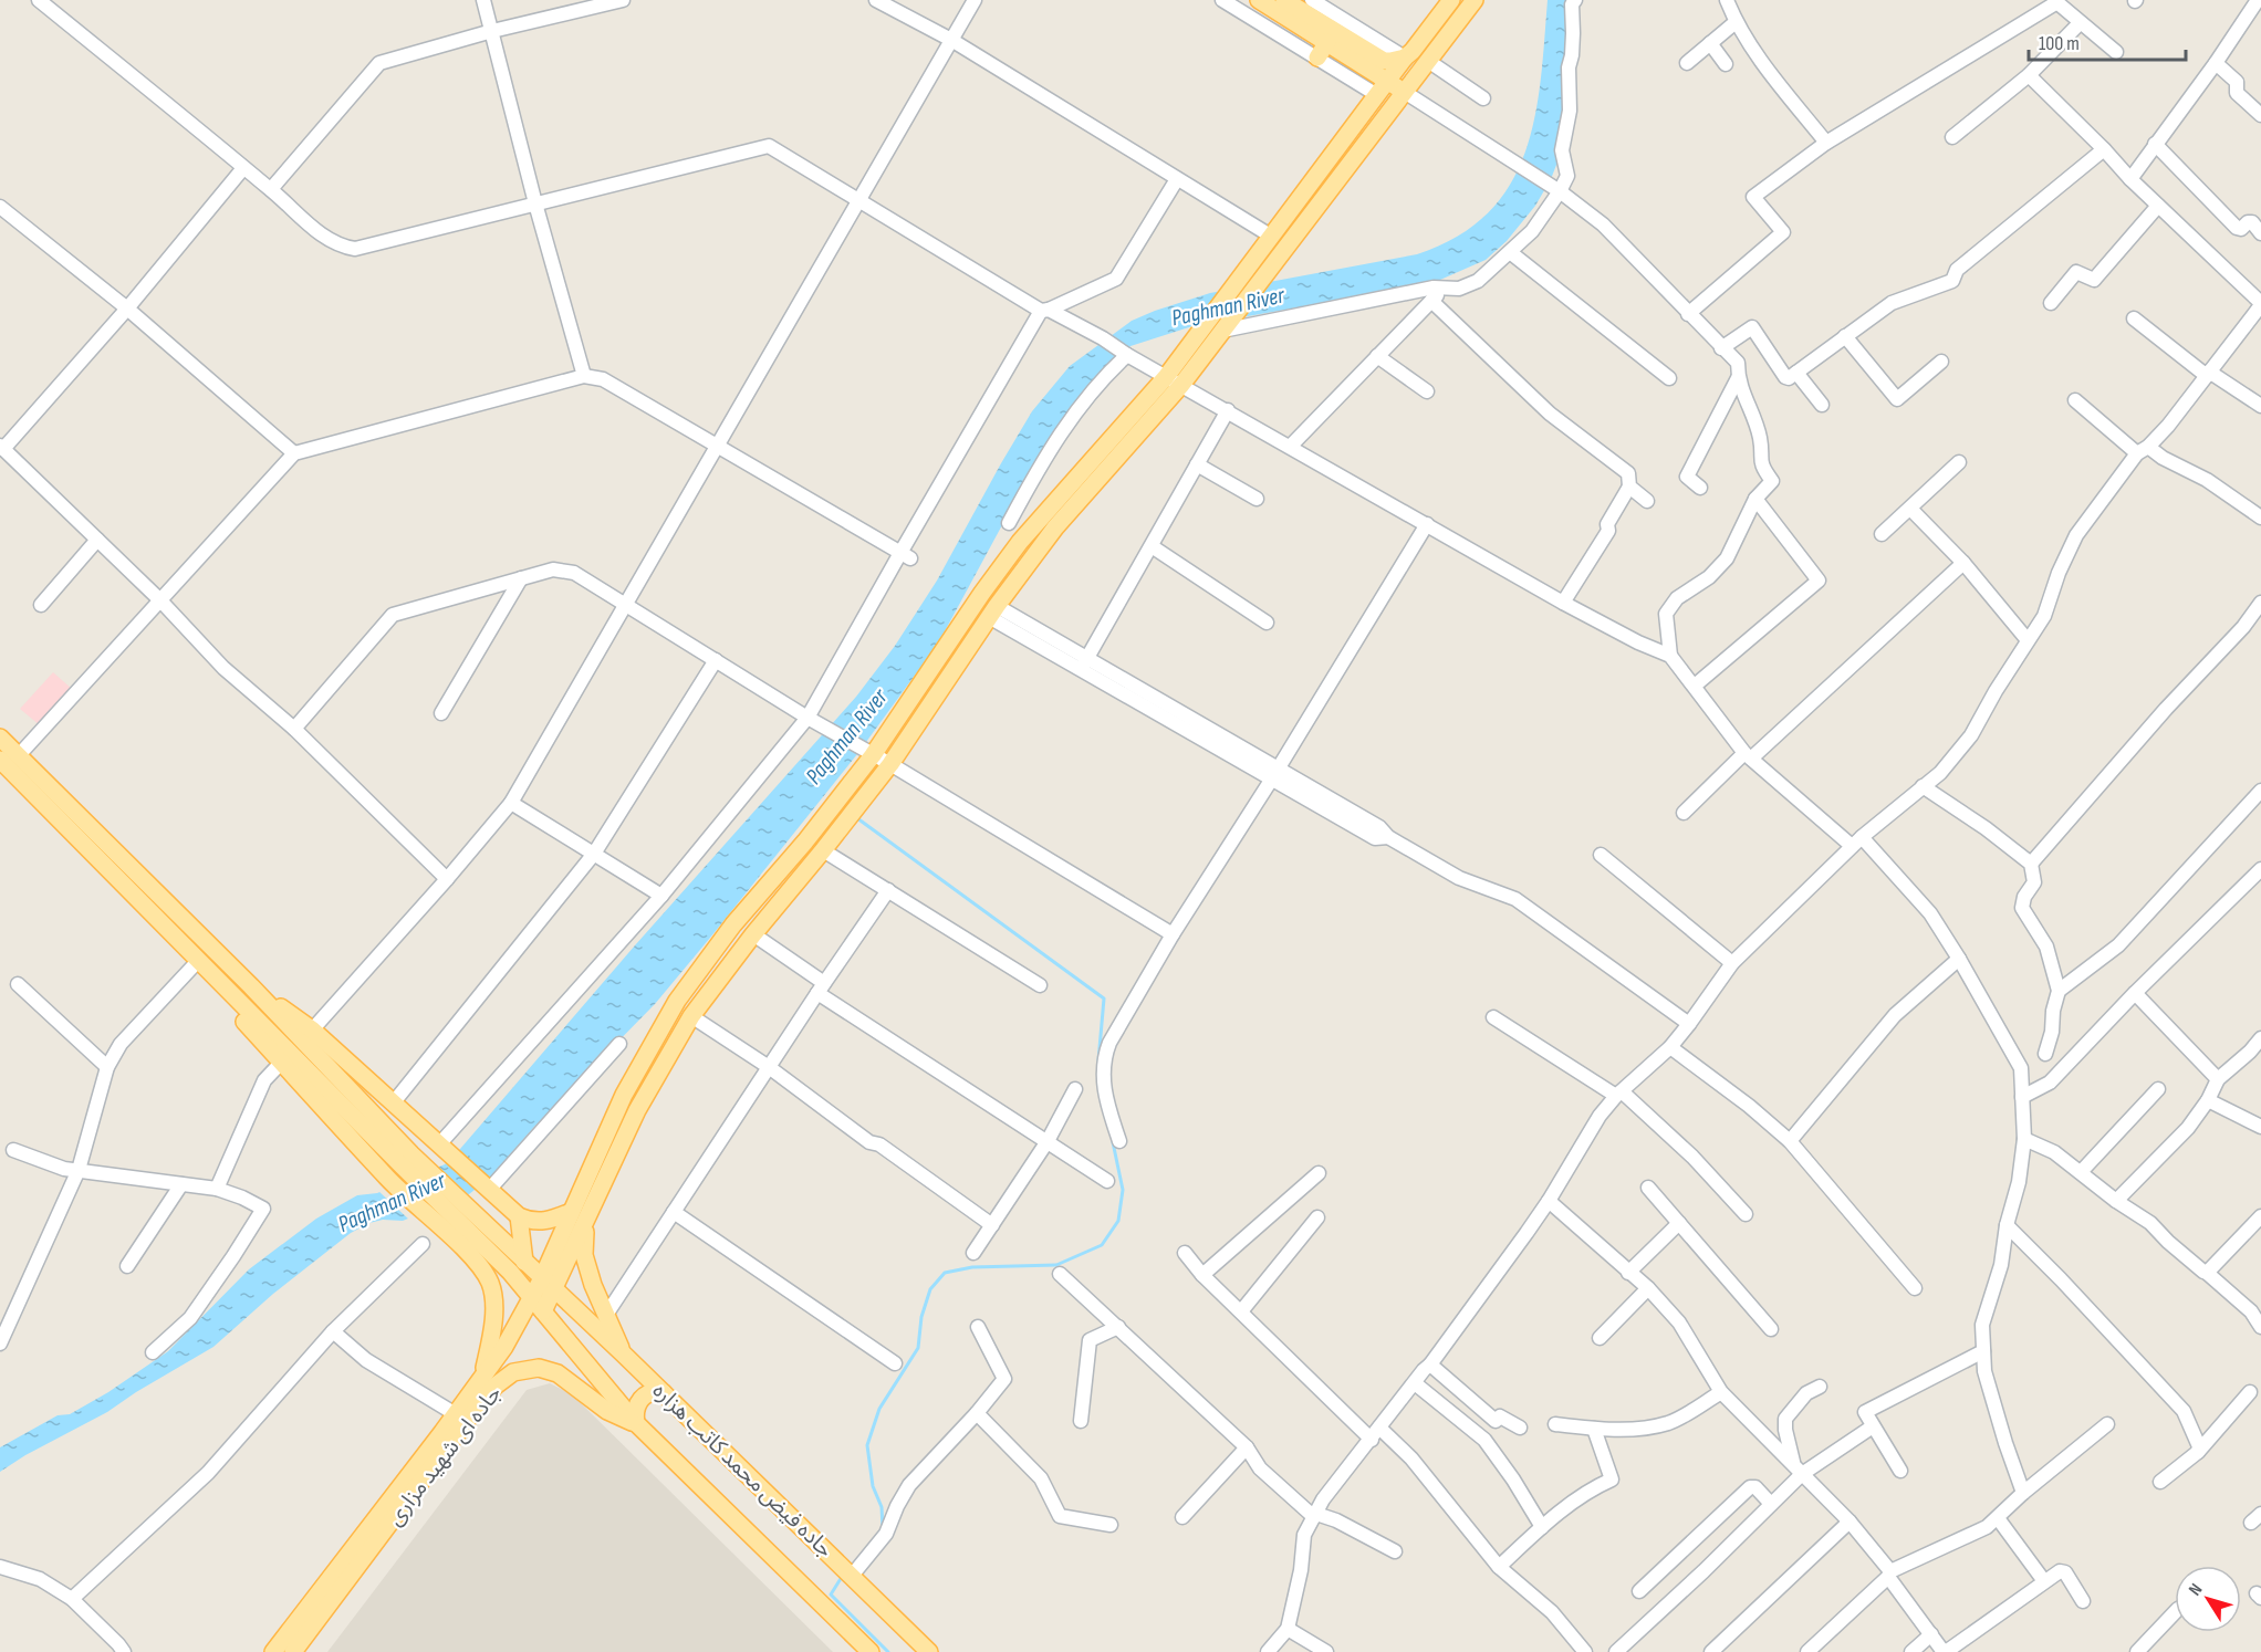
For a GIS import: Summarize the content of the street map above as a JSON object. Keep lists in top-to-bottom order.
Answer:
{
  "streets": {
    "main road": ["جاده ای شهید مزاری", "جاده فیض محمد کاتب هزاره"]
  },
  "crossings": [
    ["جاده ای شهید مزاری", "جاده فیض محمد کاتب هزاره"]
  ],
  "water": ["Paghman River"],
  "scale_bar": "100 m",
  "north": "top left"
}
